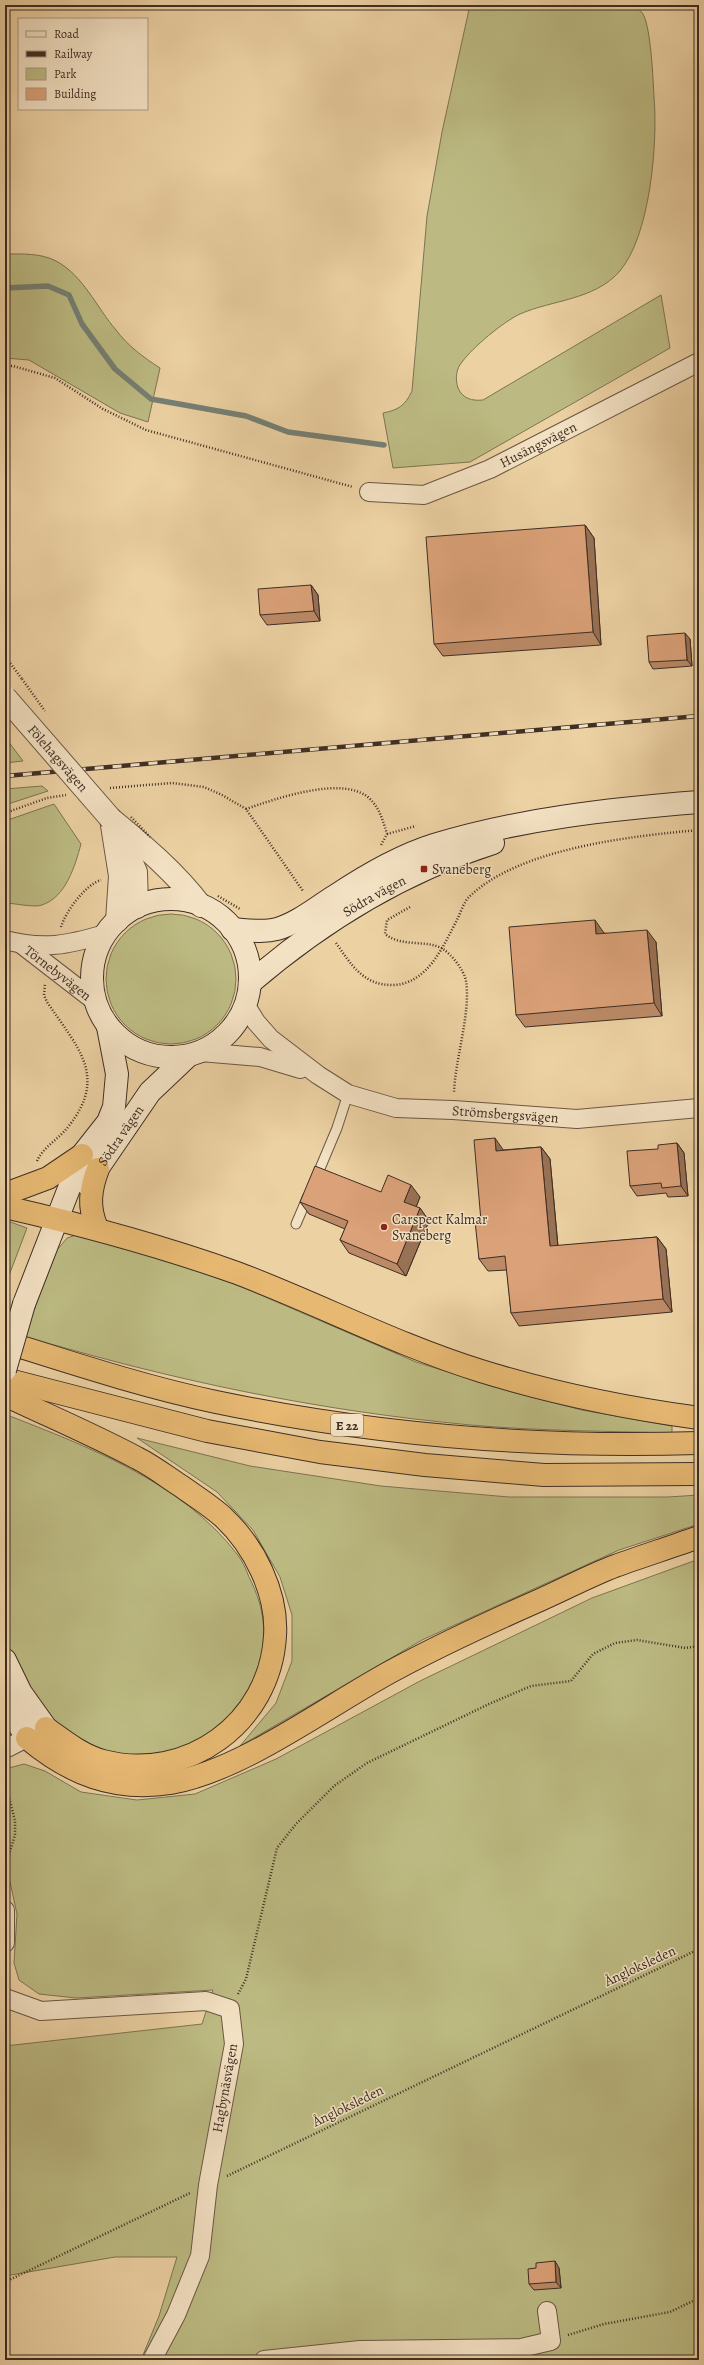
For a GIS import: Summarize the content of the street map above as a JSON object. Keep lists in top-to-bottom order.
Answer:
{
  "streets": {
    "highway": ["E 22"],
    "main road": ["Fölehagsvägen", "Södra vägen"],
    "street": [
      "Husängsvägen",
      "Törnebyvägen",
      "Strömsbergsvägen",
      "Hagbynäsvägen"
    ],
    "path": ["Ångloksleden"]
  },
  "crossings": [
    ["Södra vägen", "Strömsbergsvägen"],
    ["Ångloksleden", "Hagbynäsvägen"]
  ],
  "places": {
    "transit": ["Svaneberg"],
    "other": ["Carspect Kalmar Svaneberg"]
  },
  "legend": [
    "Road",
    "Railway",
    "Park",
    "Building"
  ]
}
